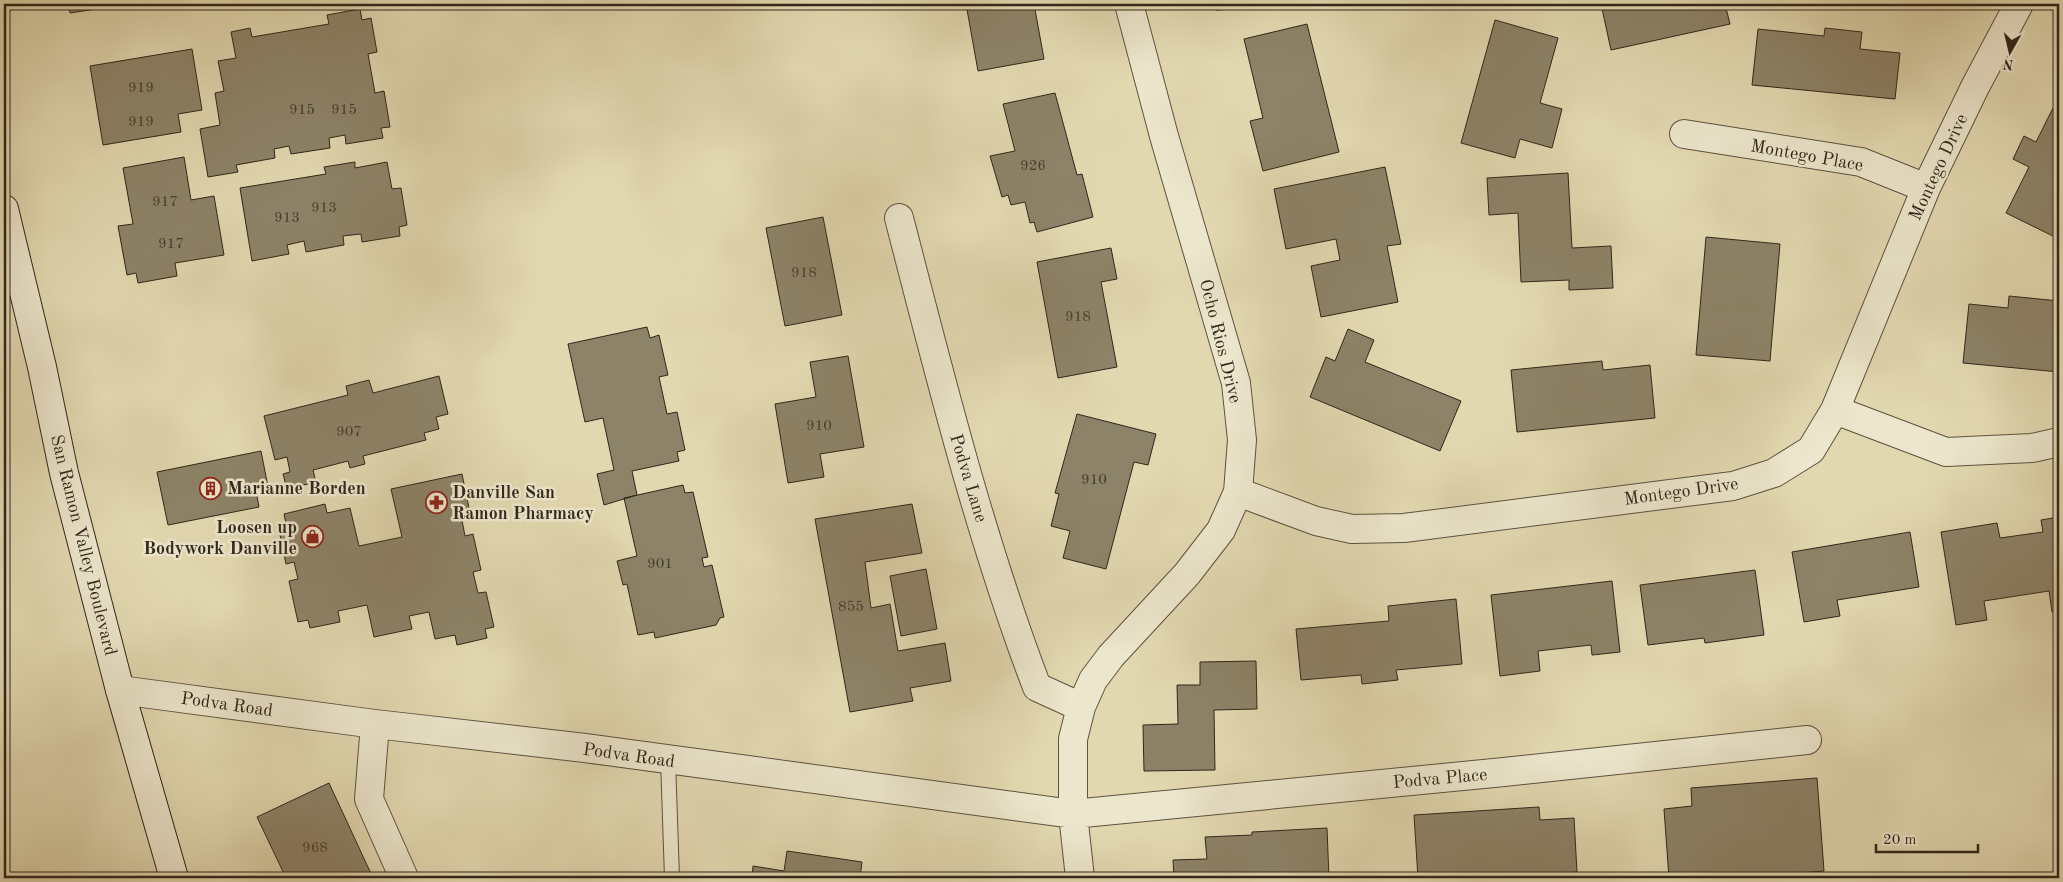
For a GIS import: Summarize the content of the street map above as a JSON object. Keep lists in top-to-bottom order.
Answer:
{
  "streets": {
    "street": [
      "Montego Place",
      "Montego Drive",
      "Ocho Rios Drive",
      "Podva Lane",
      "San Ramon Valley Boulevard",
      "Podva Road",
      "Podva Place"
    ]
  },
  "crossings": [
    ["Montego Place", "Montego Drive"],
    ["Montego Drive", "Ocho Rios Drive"],
    ["Ocho Rios Drive", "Podva Lane"],
    ["Ocho Rios Drive", "Podva Road"],
    ["Ocho Rios Drive", "Podva Place"],
    ["San Ramon Valley Boulevard", "Podva Road"],
    ["Podva Road", "Podva Place"]
  ],
  "places": {
    "building": ["Marianne Borden"],
    "pharmacy": ["Danville San Ramon Pharmacy"],
    "shop": ["Loosen up Bodywork Danville"]
  },
  "house_numbers": [
    "919",
    "915",
    "915",
    "919",
    "926",
    "917",
    "913",
    "913",
    "917",
    "918",
    "918",
    "910",
    "907",
    "910",
    "901",
    "855",
    "968"
  ],
  "scale_bar": "20 m",
  "north": "bottom"
}
